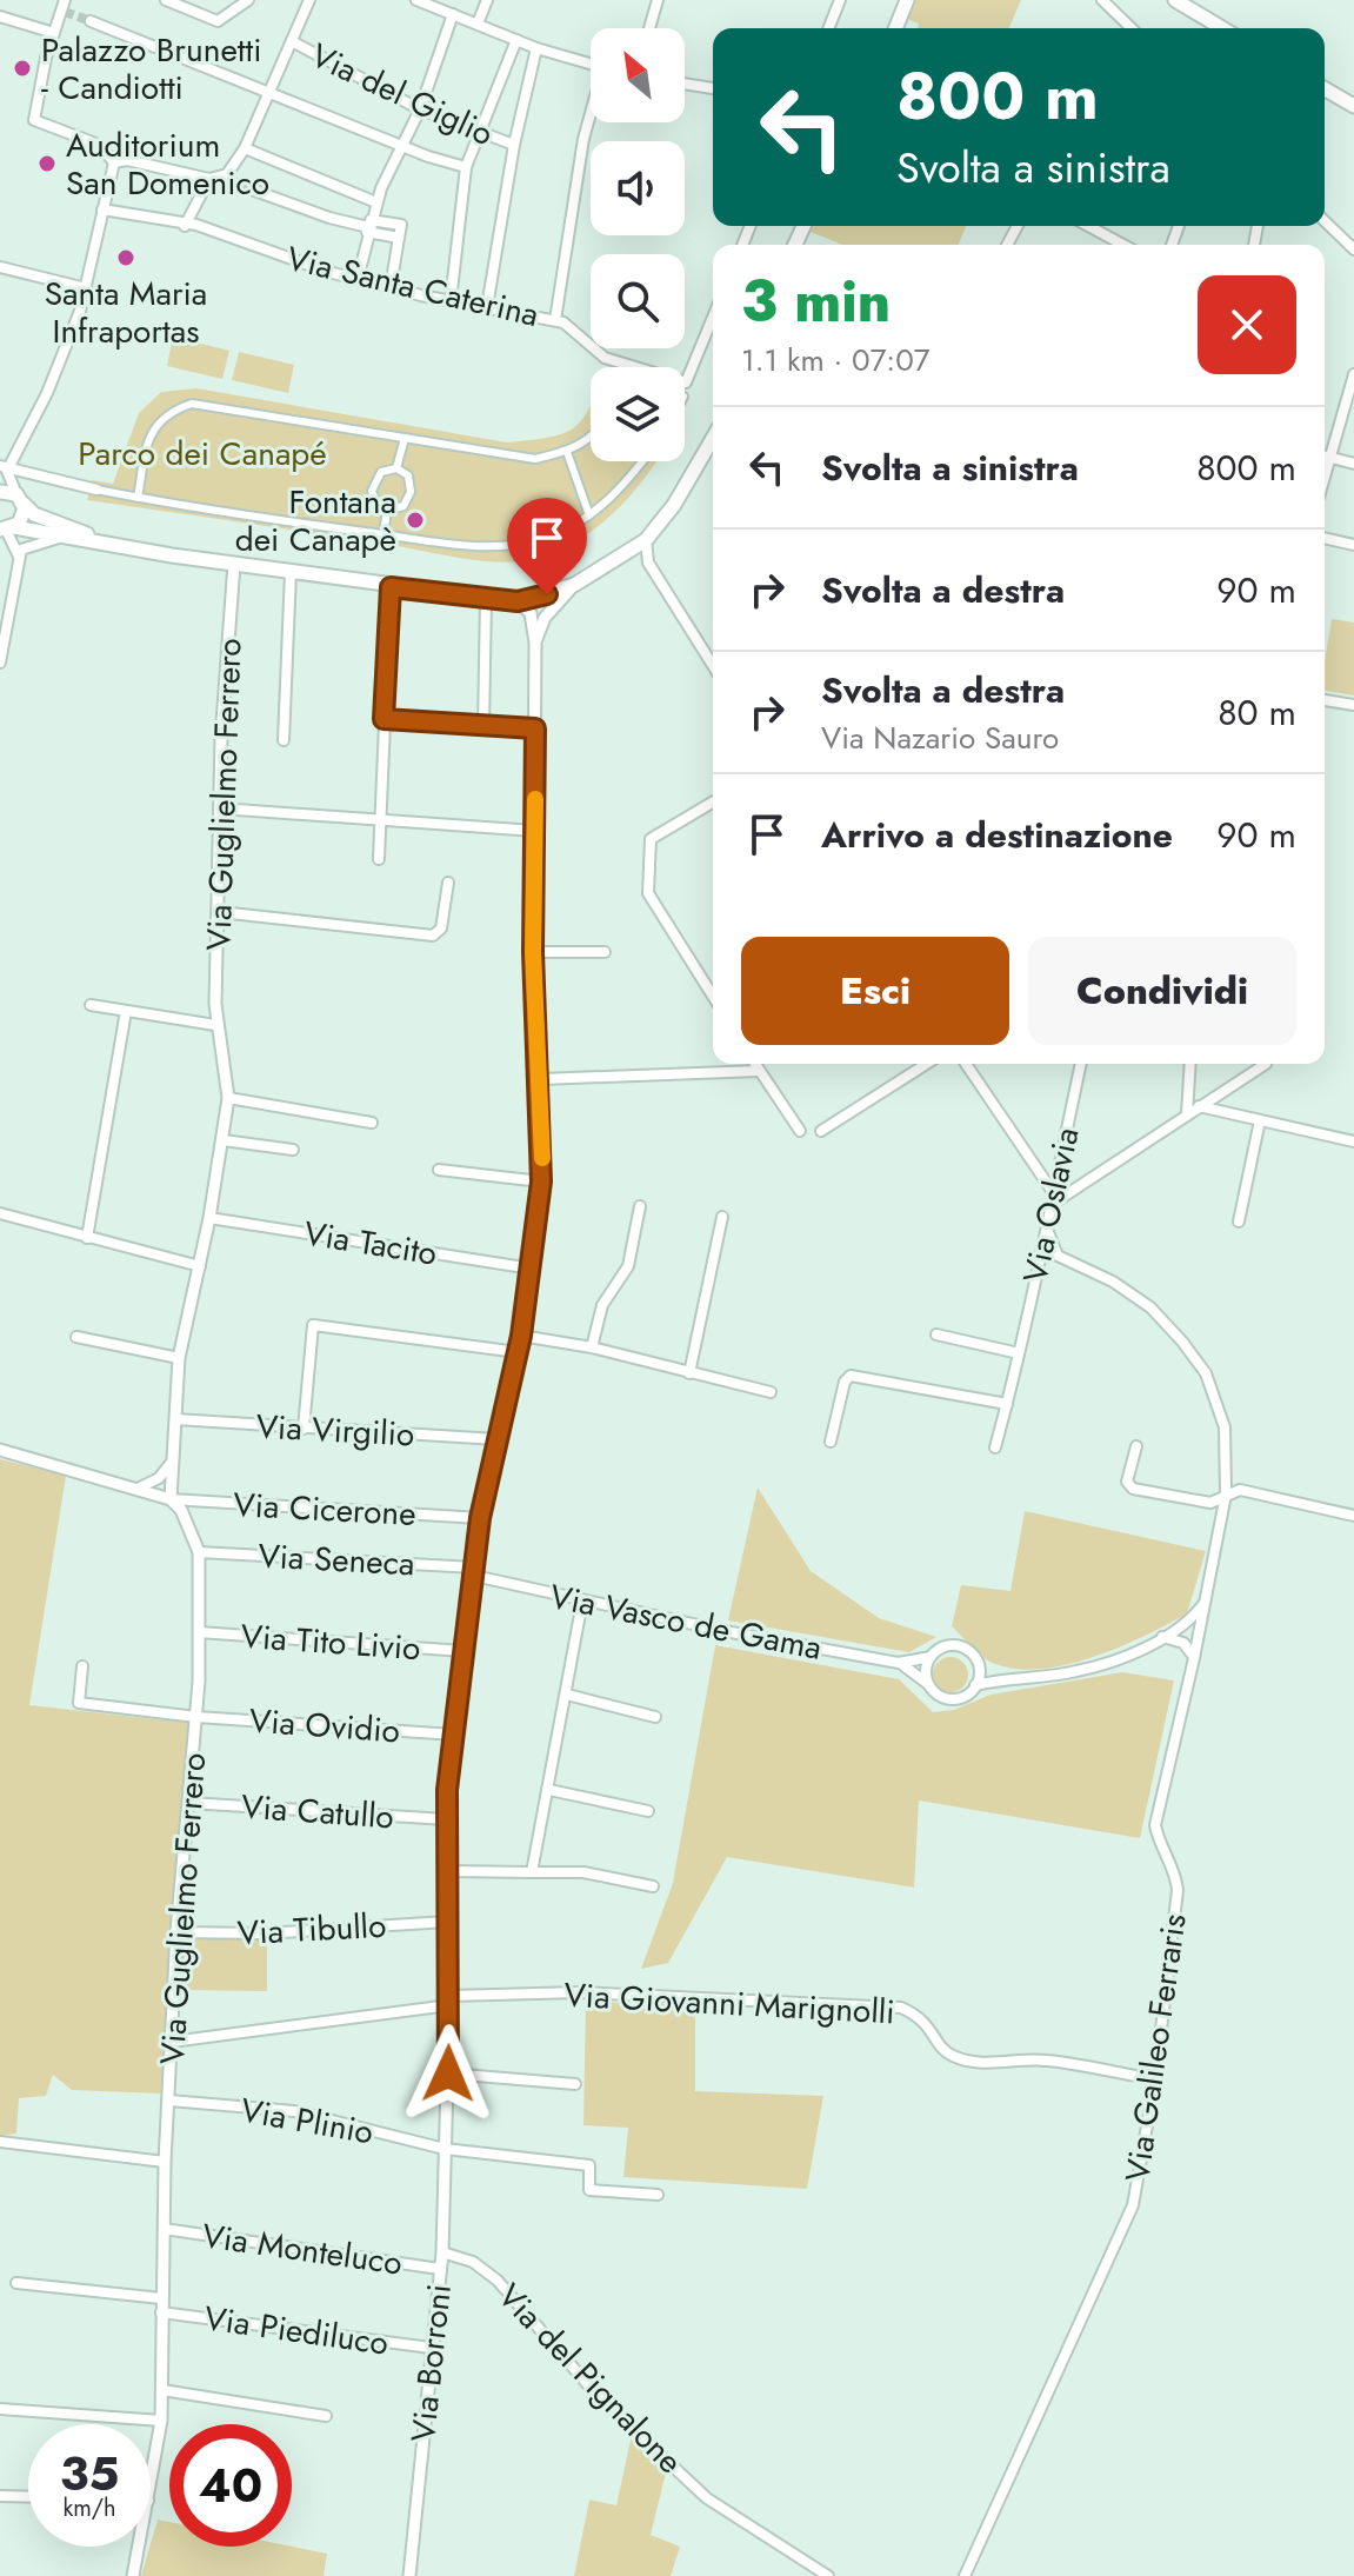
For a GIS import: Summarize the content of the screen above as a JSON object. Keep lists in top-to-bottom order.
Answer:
{
  "streets": {
    "street": [
      "Via del Giglio",
      "Via Santa Caterina",
      "Via Guglielmo Ferrero",
      "Via Oslavia",
      "Via Tacito",
      "Via Virgilio",
      "Via Cicerone",
      "Via Seneca",
      "Via Vasco de Gama",
      "Via Tito Livio",
      "Via Ovidio",
      "Via Catullo",
      "Via Tibullo",
      "Via Giovanni Marignolli",
      "Via Galileo Ferraris",
      "Via Plinio",
      "Via Monteluco",
      "Via Piediluco",
      "Via Borroni",
      "Via del Pignalone"
    ]
  },
  "crossings": [
    ["Via Guglielmo Ferrero", "Via Tacito"],
    ["Via Guglielmo Ferrero", "Via Virgilio"],
    ["Via Guglielmo Ferrero", "Via Cicerone"],
    ["Via Guglielmo Ferrero", "Via Seneca"],
    ["Via Guglielmo Ferrero", "Via Tito Livio"],
    ["Via Guglielmo Ferrero", "Via Ovidio"],
    ["Via Guglielmo Ferrero", "Via Catullo"],
    ["Via Guglielmo Ferrero", "Via Tibullo"],
    ["Via Guglielmo Ferrero", "Via Giovanni Marignolli"],
    ["Via Guglielmo Ferrero", "Via Plinio"],
    ["Via Guglielmo Ferrero", "Via Monteluco"],
    ["Via Guglielmo Ferrero", "Via Piediluco"],
    ["Via Oslavia", "Via Galileo Ferraris"],
    ["Via Tacito", "Via Borroni"],
    ["Via Virgilio", "Via Borroni"],
    ["Via Cicerone", "Via Borroni"],
    ["Via Seneca", "Via Vasco de Gama"],
    ["Via Seneca", "Via Borroni"],
    ["Via Vasco de Gama", "Via Galileo Ferraris"],
    ["Via Vasco de Gama", "Via Borroni"],
    ["Via Tito Livio", "Via Borroni"],
    ["Via Ovidio", "Via Borroni"],
    ["Via Catullo", "Via Borroni"],
    ["Via Tibullo", "Via Borroni"],
    ["Via Giovanni Marignolli", "Via Galileo Ferraris"],
    ["Via Giovanni Marignolli", "Via Borroni"],
    ["Via Plinio", "Via Borroni"],
    ["Via Monteluco", "Via Borroni"],
    ["Via Piediluco", "Via Borroni"],
    ["Via Borroni", "Via del Pignalone"]
  ],
  "parks": ["Parco dei Canapé"],
  "places": [
    "Palazzo Brunetti - Candiotti",
    "Auditorium San Domenico",
    "Santa Maria Infraportas",
    "Fontana dei Canapè"
  ],
  "north": "top left",
  "page": {
    "turn": ["800 m", "Svolta a sinistra"],
    "heading": ["3 min", "1.1 km · 07:07"],
    "list": [
      {
        "name": "Svolta a sinistra",
        "value": "800 m"
      },
      {
        "name": "Svolta a destra",
        "value": "90 m"
      },
      {
        "name": "Svolta a destra",
        "note": "Via Nazario Sauro",
        "value": "80 m"
      },
      {
        "name": "Arrivo a destinazione",
        "value": "90 m"
      }
    ],
    "buttons": ["Esci", "Condividi"],
    "speed": "35 km/h",
    "limit": "40"
  }
}
